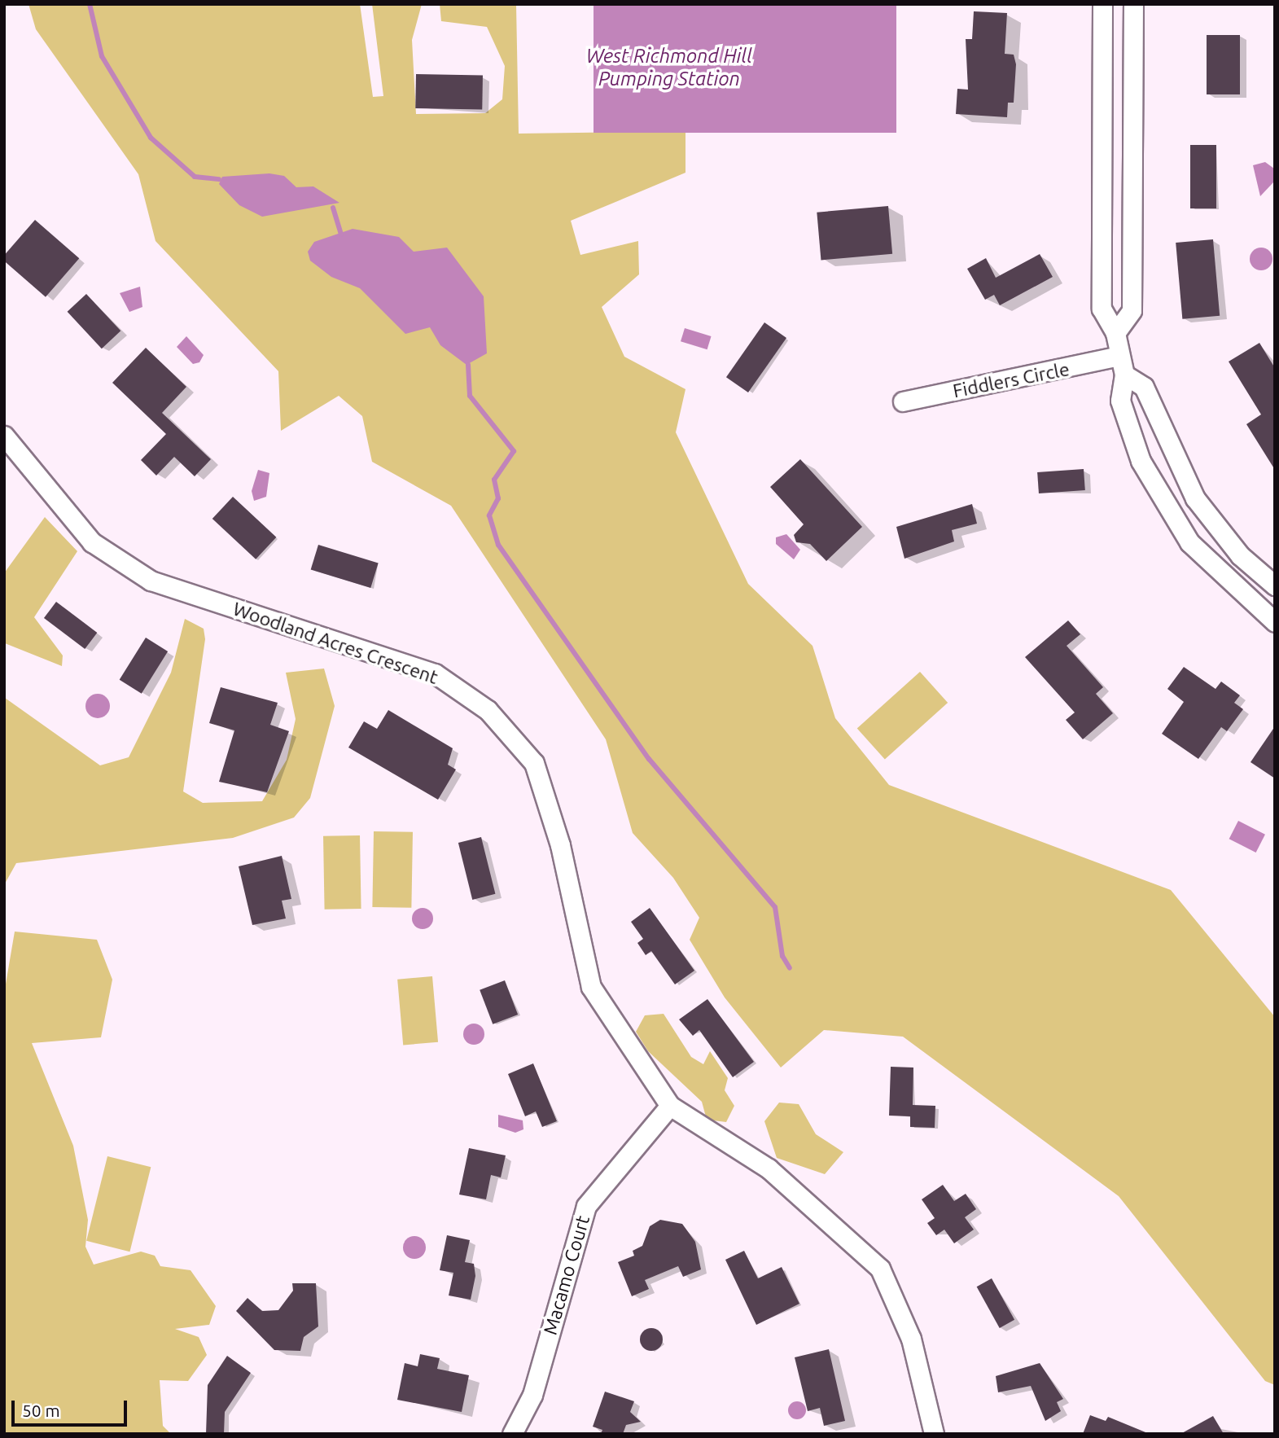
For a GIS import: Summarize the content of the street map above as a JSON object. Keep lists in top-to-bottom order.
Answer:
{
  "streets": {
    "street": ["Fiddlers Circle", "Woodland Acres Crescent", "Macamo Court"]
  },
  "crossings": [
    ["Woodland Acres Crescent", "Macamo Court"]
  ],
  "water": ["West Richmond Hill Pumping Station"],
  "scale_bar": "50 m"
}
